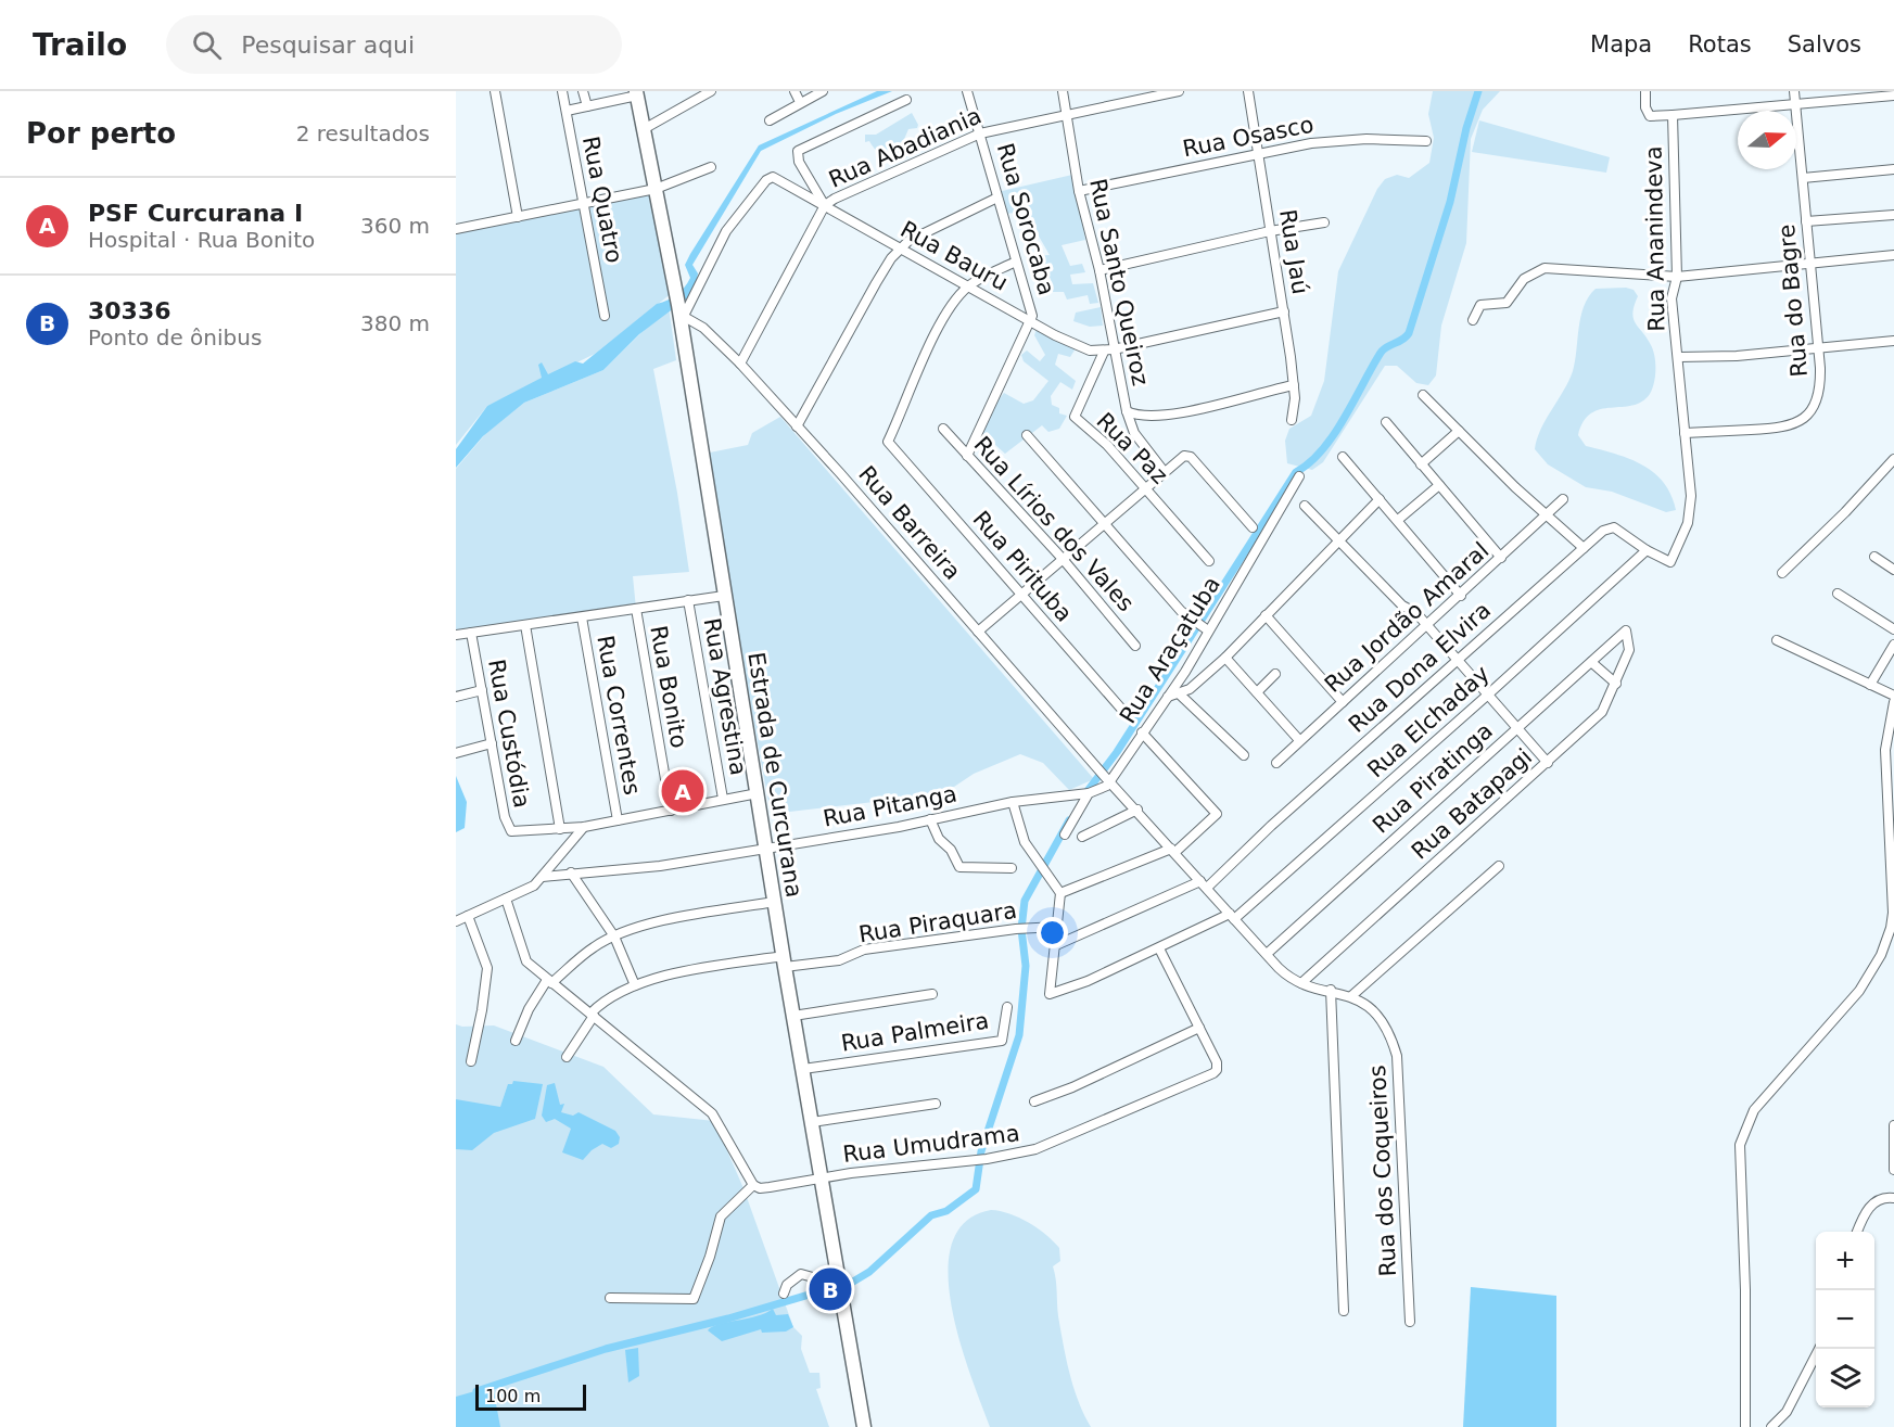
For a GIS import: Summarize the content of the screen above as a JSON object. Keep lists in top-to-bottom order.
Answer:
{
  "streets": {
    "main road": ["Estrada de Curcurana"],
    "street": [
      "Rua Osasco",
      "Rua Abadiania",
      "Rua Quatro",
      "Rua Sorocaba",
      "Rua Ananindeva",
      "Rua Jaú",
      "Rua Bauru",
      "Rua Santo Queiroz",
      "Rua do Bagre",
      "Rua Paz",
      "Rua Barreira",
      "Rua Lírios dos Vales",
      "Rua Pirituba",
      "Rua Jordão Amaral",
      "Rua Araçatuba",
      "Rua Dona Elvira",
      "Rua Bonito",
      "Rua Agrestina",
      "Rua Correntes",
      "Rua Elchaday",
      "Rua Custódia",
      "Rua Piratinga",
      "Rua Batapagi",
      "Rua Pitanga",
      "Rua Piraquara",
      "Rua Palmeira",
      "Rua Umudrama",
      "Rua dos Coqueiros"
    ]
  },
  "crossings": [
    ["Rua Osasco", "Rua Jaú"],
    ["Rua Osasco", "Rua Santo Queiroz"],
    ["Rua Abadiania", "Rua Sorocaba"],
    ["Rua Abadiania", "Rua Bauru"],
    ["Rua Abadiania", "Rua Santo Queiroz"],
    ["Rua Abadiania", "Rua Barreira"],
    ["Rua Sorocaba", "Rua Bauru"],
    ["Rua Ananindeva", "Rua do Bagre"],
    ["Rua Ananindeva", "Rua Dona Elvira"],
    ["Rua Jaú", "Rua Bauru"],
    ["Rua Bauru", "Rua Santo Queiroz"],
    ["Rua Bauru", "Rua Paz"],
    ["Rua Bauru", "Rua Barreira"],
    ["Rua Bauru", "Rua Pirituba"],
    ["Rua Bauru", "Estrada de Curcurana"],
    ["Rua Santo Queiroz", "Rua Paz"],
    ["Rua Barreira", "Rua Araçatuba"],
    ["Rua Barreira", "Estrada de Curcurana"],
    ["Rua Araçatuba", "Rua Pitanga"],
    ["Rua Dona Elvira", "Rua Elchaday"],
    ["Estrada de Curcurana", "Rua Pitanga"],
    ["Estrada de Curcurana", "Rua Piraquara"],
    ["Estrada de Curcurana", "Rua Palmeira"],
    ["Estrada de Curcurana", "Rua Umudrama"],
    ["Rua Piratinga", "Rua Batapagi"],
    ["Rua Pitanga", "Rua Piraquara"]
  ],
  "scale_bar": "100 m",
  "north": "right",
  "page": {
    "header": "Trailo",
    "search": "Pesquisar aqui",
    "nav": ["Mapa", "Rotas", "Salvos"],
    "heading": ["Por perto", "2 resultados"],
    "list": [
      {
        "mark": "A",
        "name": "PSF Curcurana I",
        "note": "Hospital · Rua Bonito",
        "value": "360 m"
      },
      {
        "mark": "B",
        "name": "30336",
        "note": "Ponto de ônibus",
        "value": "380 m"
      }
    ],
    "pins": ["A", "B"],
    "map_buttons": ["+", "−"],
    "scale": "100 m"
  }
}
